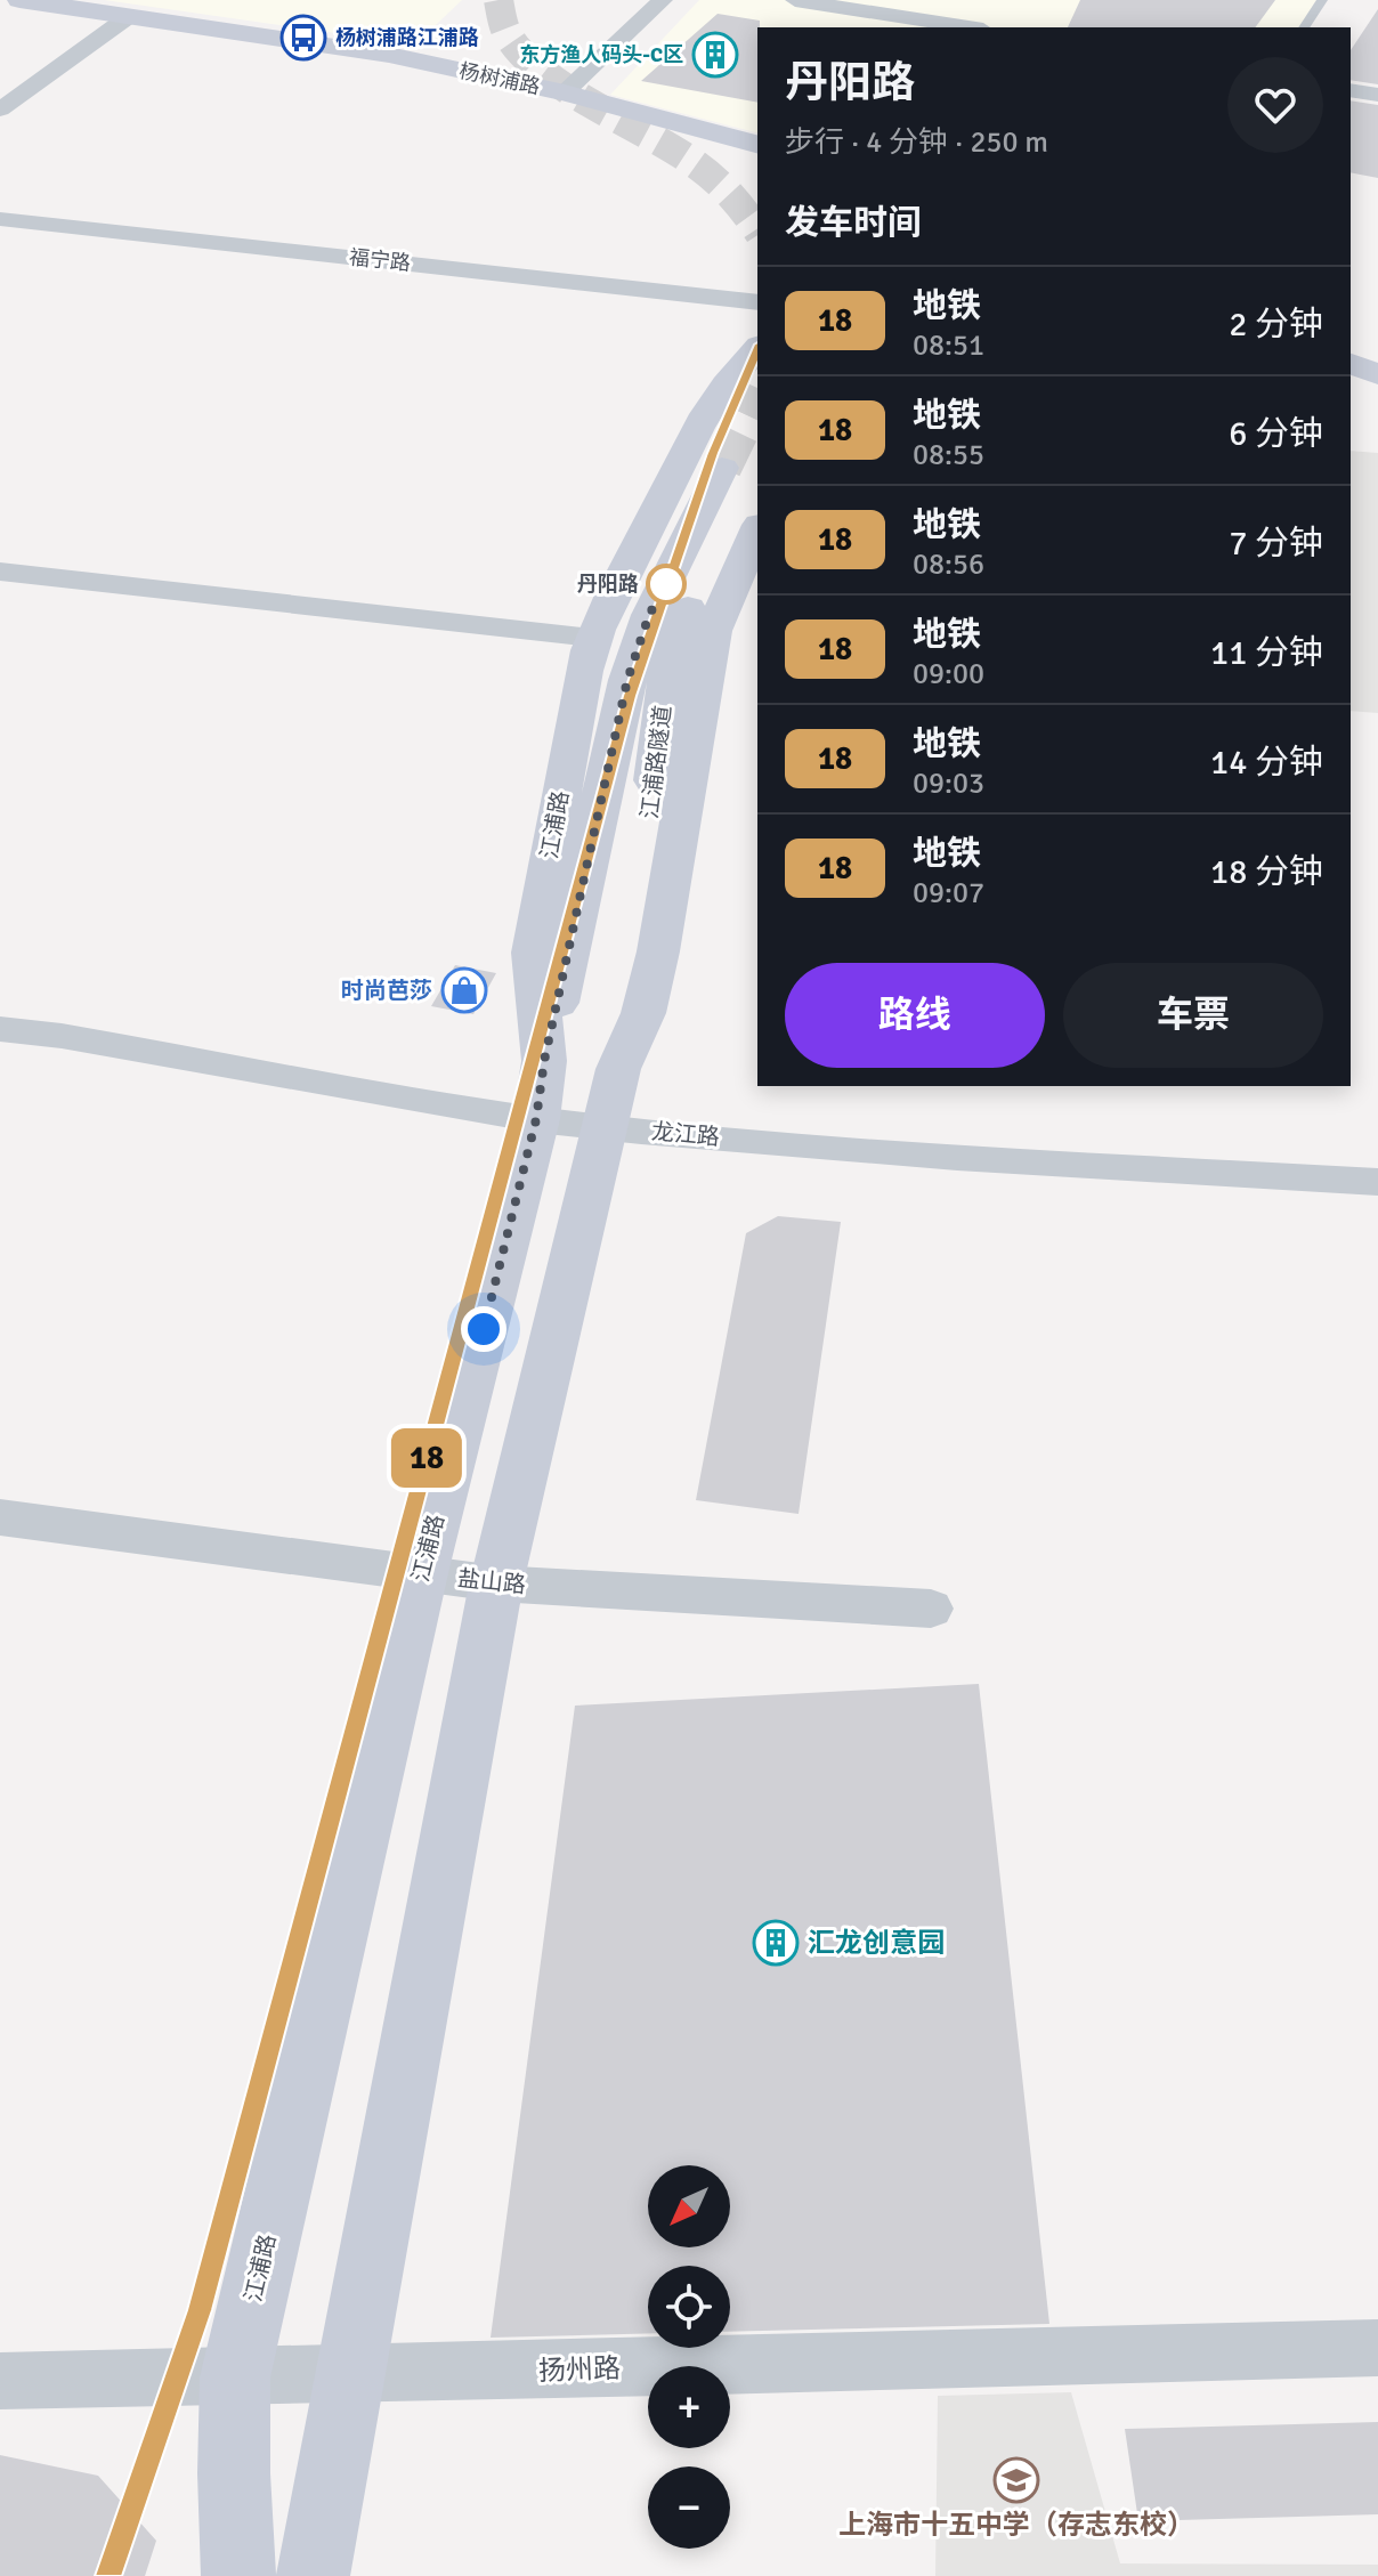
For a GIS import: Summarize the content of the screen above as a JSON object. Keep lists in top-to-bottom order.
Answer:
{
  "streets": {
    "main road": ["杨树浦路", "江浦路隧道", "江浦路"],
    "street": [
      "福宁路",
      "龙江路",
      "盐山路",
      "扬州路"
    ]
  },
  "crossings": [
    ["江浦路隧道", "江浦路"],
    ["江浦路", "龙江路"],
    ["江浦路", "盐山路"],
    ["江浦路", "扬州路"]
  ],
  "places": {
    "bus stop": ["杨树浦路江浦路"],
    "building": ["东方渔人码头-C区", "汇龙创意园"],
    "other": ["丹阳路"],
    "shop": ["时尚芭莎"],
    "school or university": ["上海市十五中学（存志东校）"]
  },
  "lines": ["metro line 18"],
  "north": "bottom left",
  "page": {
    "on_map": "18",
    "heading": [
      ["丹阳路", "步行 · 4 分钟 · 250 m"],
      "发车时间"
    ],
    "list": [
      {
        "mark": "18",
        "name": "地铁",
        "note": "08:51",
        "value": "2 分钟"
      },
      {
        "mark": "18",
        "name": "地铁",
        "note": "08:55",
        "value": "6 分钟"
      },
      {
        "mark": "18",
        "name": "地铁",
        "note": "08:56",
        "value": "7 分钟"
      },
      {
        "mark": "18",
        "name": "地铁",
        "note": "09:00",
        "value": "11 分钟"
      },
      {
        "mark": "18",
        "name": "地铁",
        "note": "09:03",
        "value": "14 分钟"
      },
      {
        "mark": "18",
        "name": "地铁",
        "note": "09:07",
        "value": "18 分钟"
      }
    ],
    "buttons": ["路线", "车票"],
    "map_buttons": ["+", "−"]
  }
}
